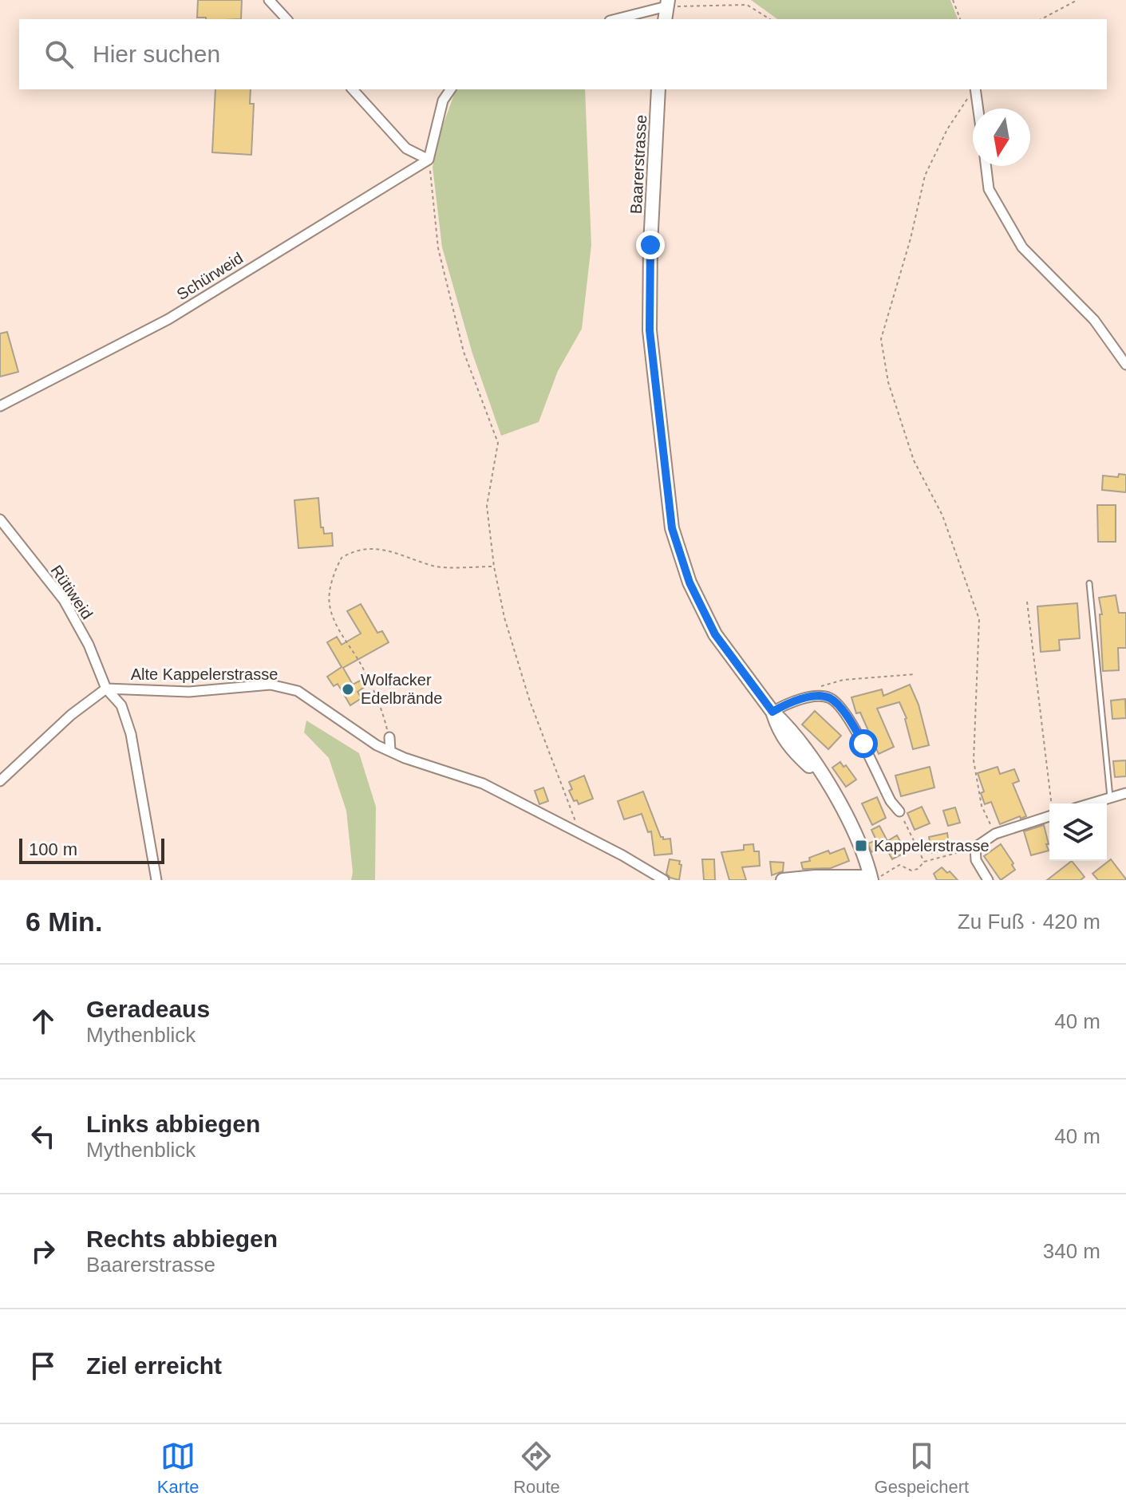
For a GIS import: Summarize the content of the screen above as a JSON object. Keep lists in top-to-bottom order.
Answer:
{
  "streets": {
    "street": [
      "Baarerstrasse",
      "Schürweid",
      "Rütiweid",
      "Alte Kappelerstrasse"
    ]
  },
  "crossings": [
    ["Rütiweid", "Alte Kappelerstrasse"]
  ],
  "places": {
    "other": ["Wolfacker Edelbrände"],
    "transit": ["Kappelerstrasse"]
  },
  "scale_bar": "100 m",
  "north": "bottom",
  "page": {
    "search": "Hier suchen",
    "scale": "100 m",
    "heading": ["6 Min.", "Zu Fuß · 420 m"],
    "list": [
      ["Geradeaus", "Mythenblick", "40 m"],
      ["Links abbiegen", "Mythenblick", "40 m"],
      ["Rechts abbiegen", "Baarerstrasse", "340 m"],
      "Ziel erreicht"
    ],
    "nav": ["Karte", "Route", "Gespeichert"]
  }
}
